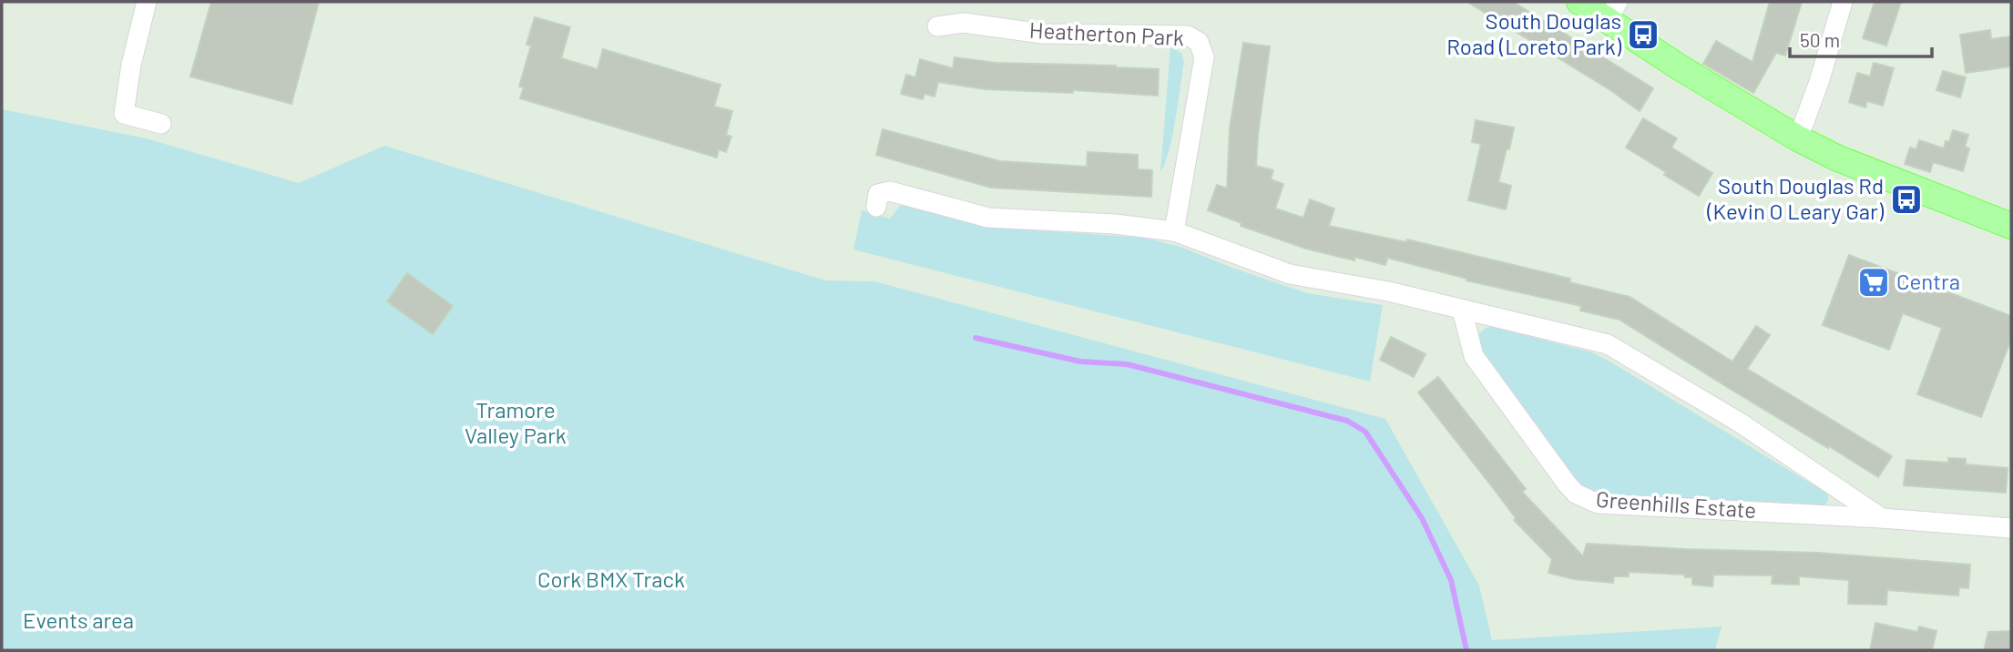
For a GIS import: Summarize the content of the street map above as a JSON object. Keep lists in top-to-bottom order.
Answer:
{
  "streets": {
    "street": ["Heatherton Park", "Greenhills Estate"]
  },
  "crossings": [
    ["Heatherton Park", "Greenhills Estate"]
  ],
  "parks": ["Tramore Valley Park", "Cork BMX Track", "Events area"],
  "places": {
    "bus stop": ["South Douglas Road (Loreto Park)", "South Douglas Rd (Kevin O Leary Gar)"],
    "supermarket": ["Centra"]
  },
  "scale_bar": "50 m"
}
